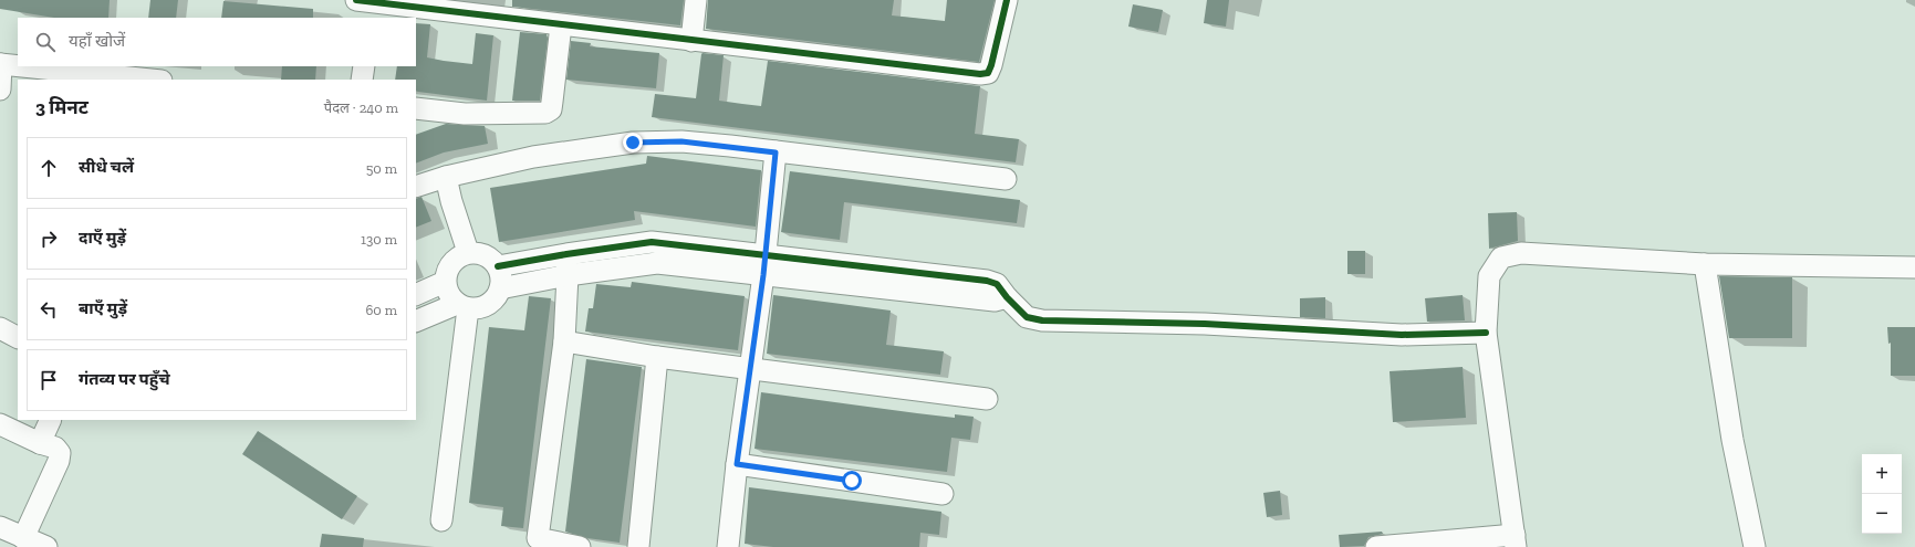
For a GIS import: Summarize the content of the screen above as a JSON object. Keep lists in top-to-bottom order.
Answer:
{
  "page": {
    "search": "यहाँ खोजें",
    "heading": ["3 मिनट", "पैदल · 240 m"],
    "list": [
      ["सीधे चलें", "50 m"],
      ["दाएँ मुड़ें", "130 m"],
      ["बाएँ मुड़ें", "60 m"],
      "गंतव्य पर पहुँचे"
    ],
    "map_buttons": ["+", "−"]
  }
}
